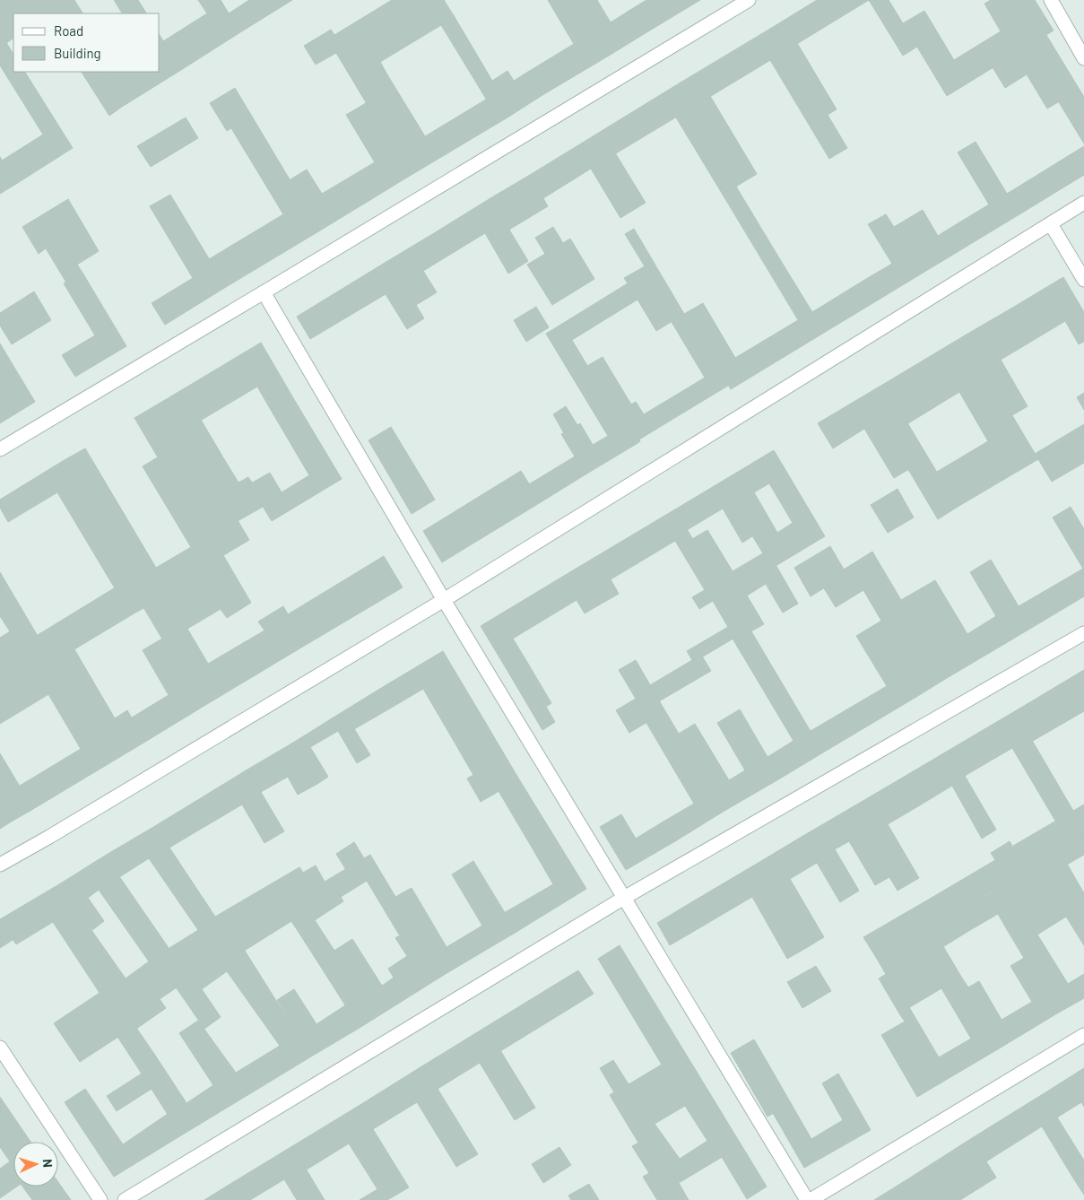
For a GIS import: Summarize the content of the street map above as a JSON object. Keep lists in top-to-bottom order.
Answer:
{
  "legend": ["Road", "Building"],
  "north": "right"
}
